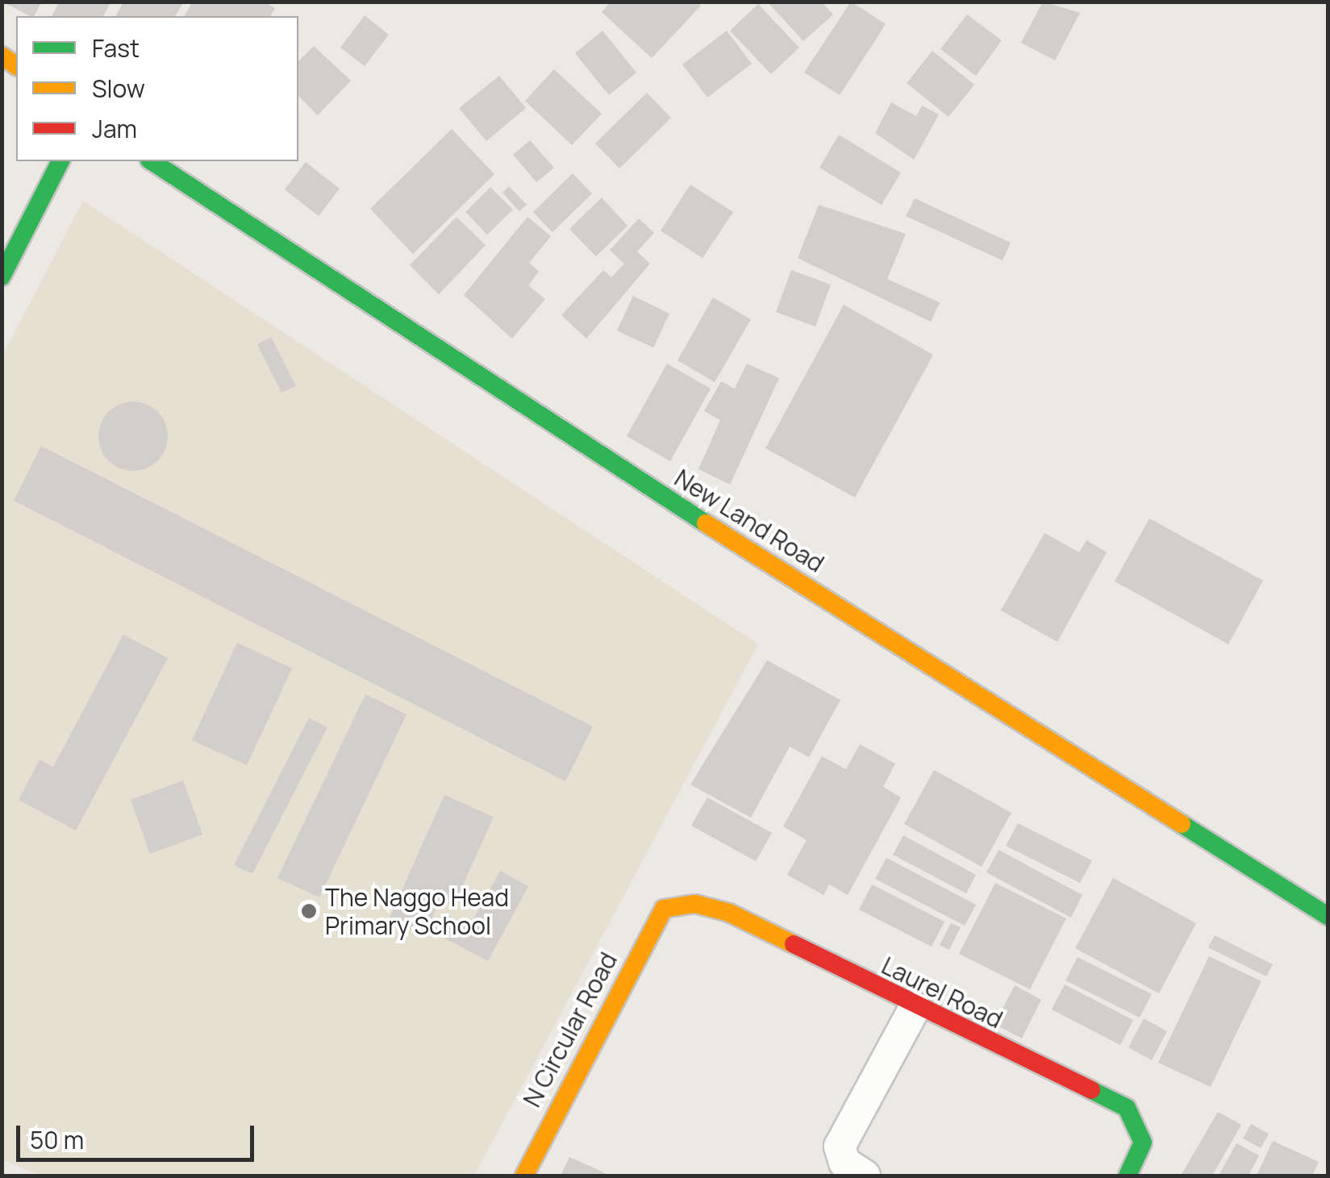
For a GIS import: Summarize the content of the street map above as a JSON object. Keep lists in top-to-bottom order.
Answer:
{
  "streets": {
    "street": ["New Land Road", "Laurel Road", "N Circular Road"]
  },
  "crossings": [
    ["Laurel Road", "N Circular Road"]
  ],
  "places": ["The Naggo Head Primary School"],
  "legend": ["Fast", "Slow", "Jam"],
  "scale_bar": "50 m"
}
